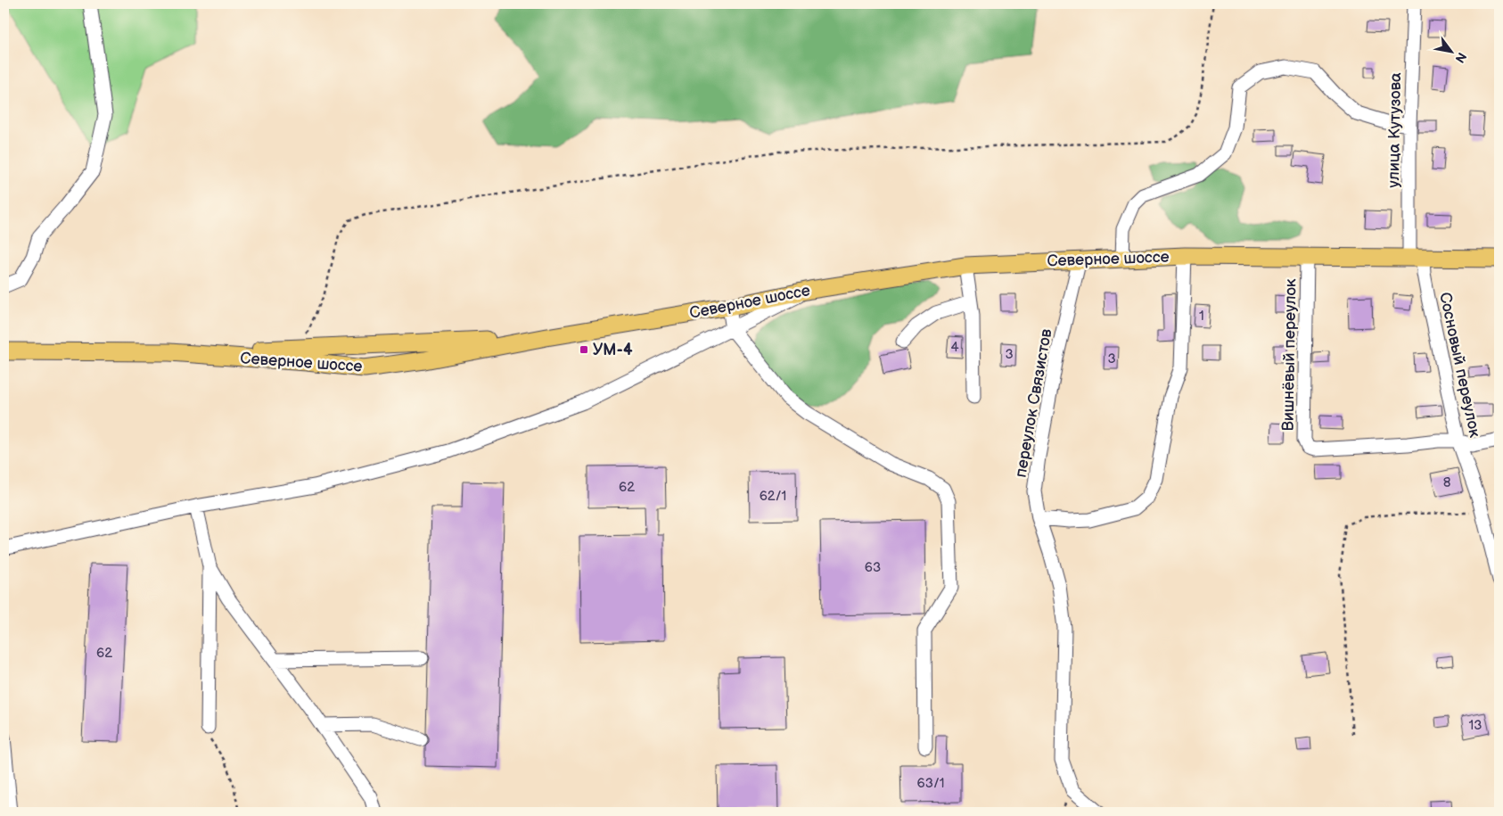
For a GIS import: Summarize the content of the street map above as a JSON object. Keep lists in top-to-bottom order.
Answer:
{
  "streets": {
    "main road": ["Северное шоссе"],
    "street": [
      "улица Кутузова",
      "Вишнёвый переулок",
      "Сосновый переулок",
      "переулок Связистов"
    ]
  },
  "crossings": [
    ["улица Кутузова", "Северное шоссе"],
    ["улица Кутузова", "Сосновый переулок"],
    ["Северное шоссе", "Вишнёвый переулок"],
    ["Северное шоссе", "Сосновый переулок"],
    ["Северное шоссе", "переулок Связистов"],
    ["Вишнёвый переулок", "Сосновый переулок"]
  ],
  "places": {
    "transit": ["УМ-4"]
  },
  "house_numbers": [
    "1",
    "4",
    "3",
    "3",
    "8",
    "62",
    "62/1",
    "63",
    "62",
    "13",
    "63/1"
  ],
  "north": "bottom right"
}
